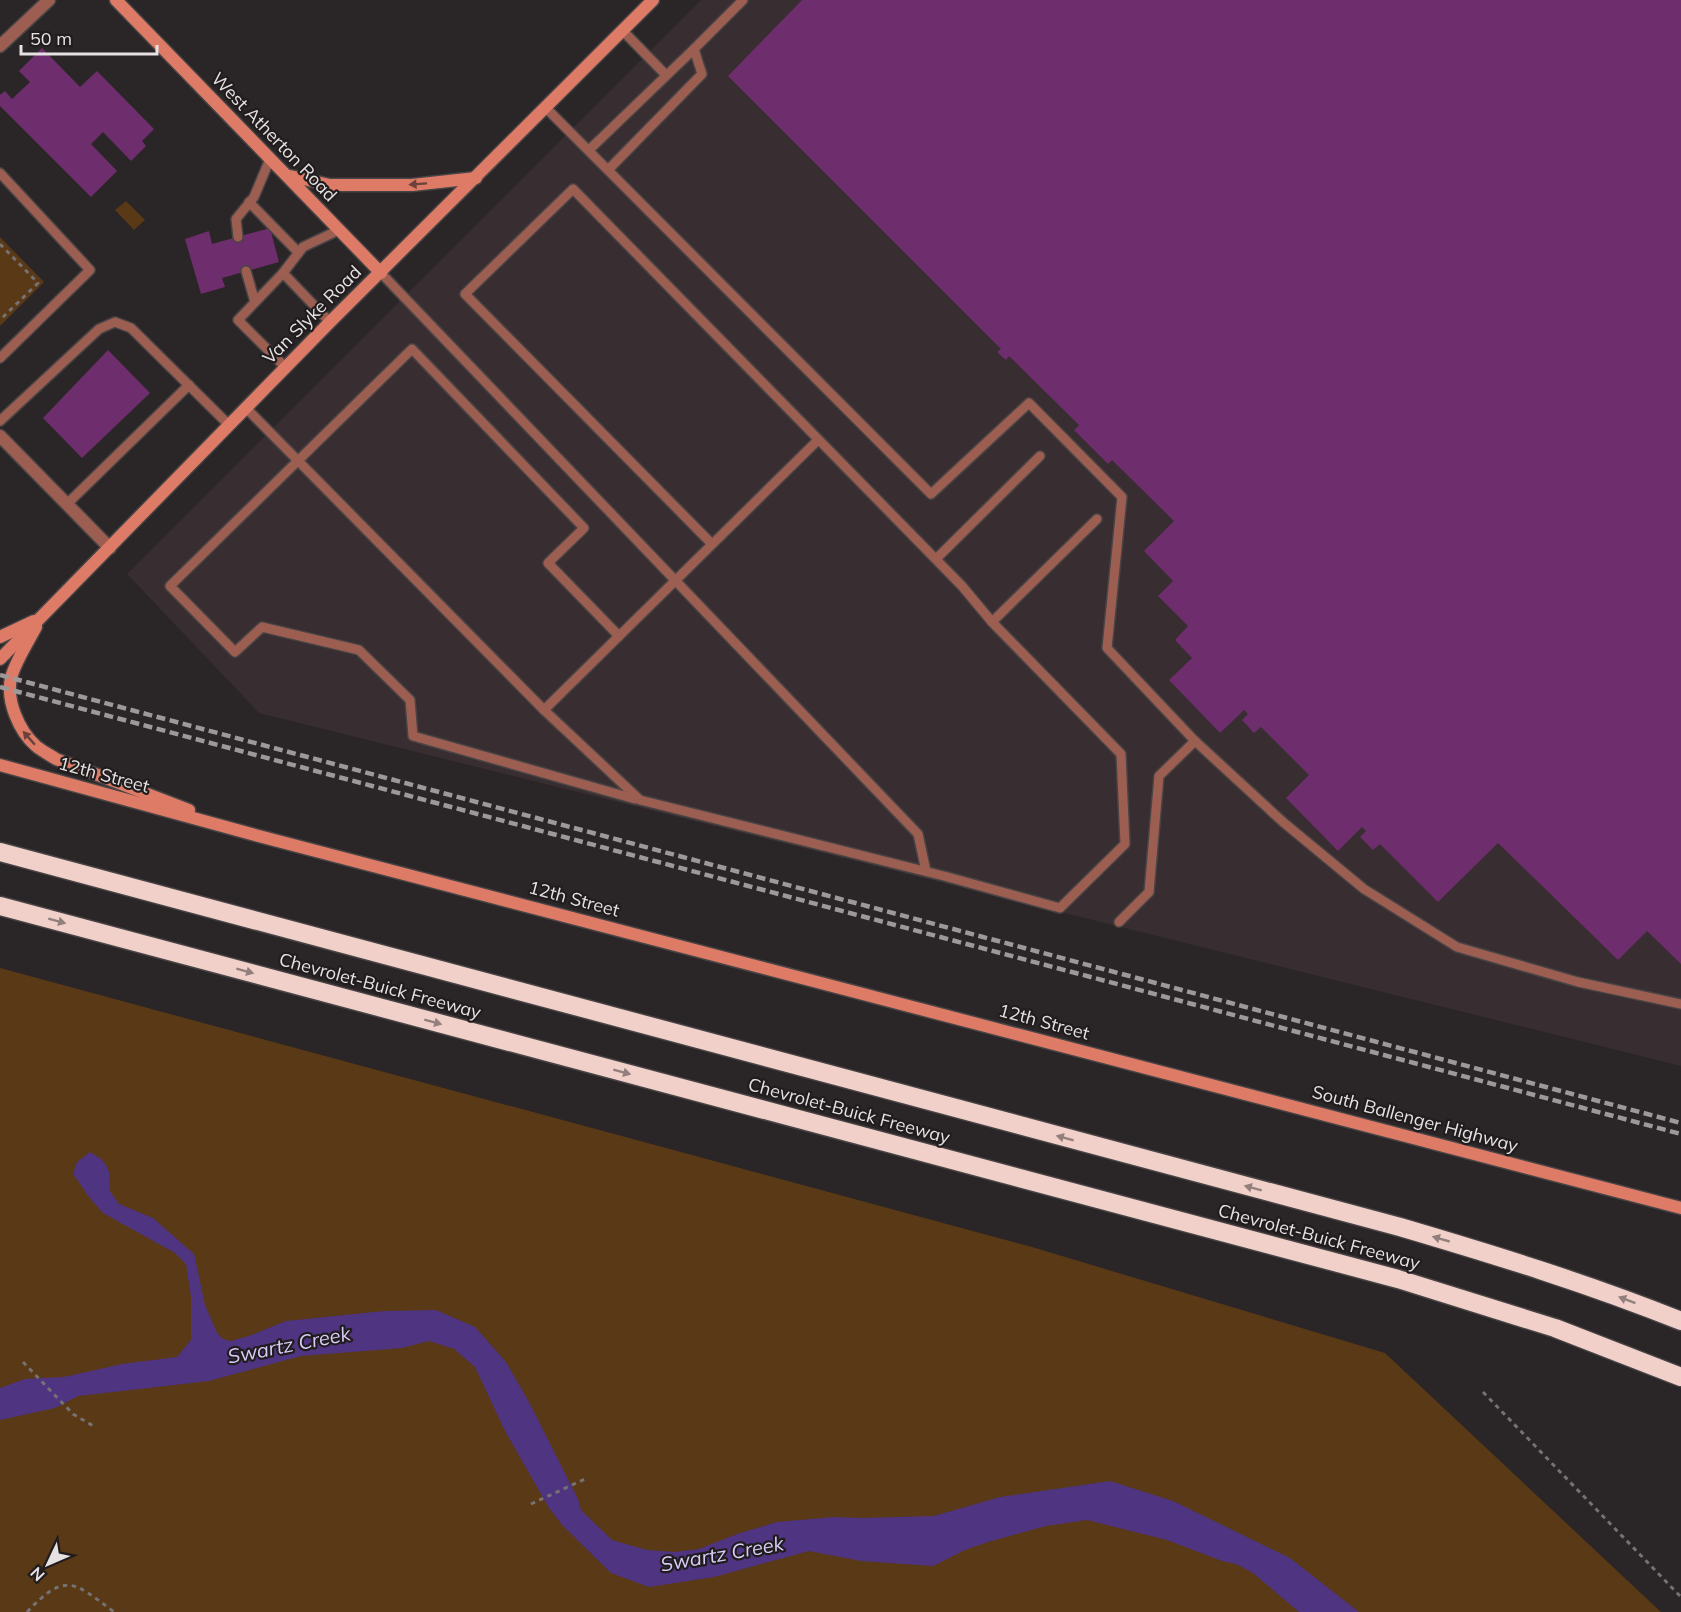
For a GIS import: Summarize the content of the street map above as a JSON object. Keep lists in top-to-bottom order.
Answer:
{
  "streets": {
    "highway": ["Chevrolet-Buick Freeway"],
    "street": [
      "West Atherton Road",
      "Van Slyke Road",
      "12th Street",
      "South Ballenger Highway"
    ]
  },
  "crossings": [
    ["West Atherton Road", "Van Slyke Road"],
    ["12th Street", "South Ballenger Highway"]
  ],
  "water": ["Swartz Creek"],
  "scale_bar": "50 m",
  "north": "bottom left"
}
